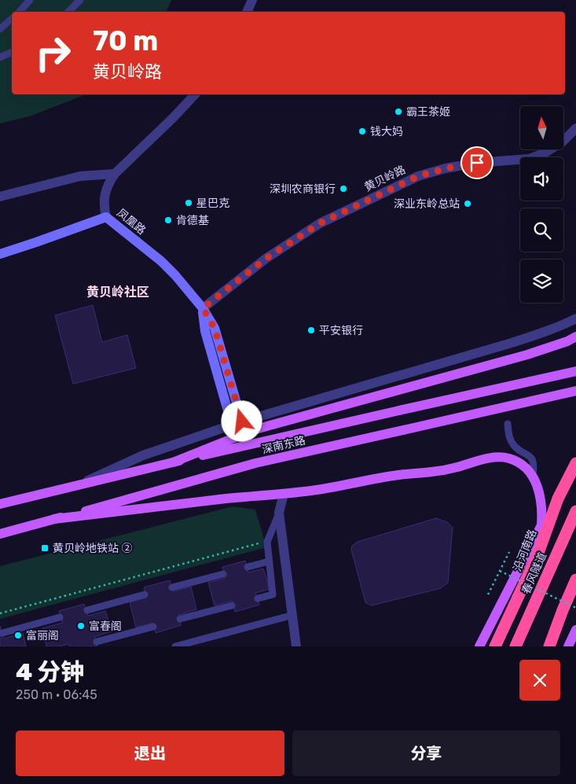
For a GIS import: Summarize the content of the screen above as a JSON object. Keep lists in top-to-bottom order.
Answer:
{
  "streets": {
    "highway": ["沿河南路", "春风隧道"],
    "main road": ["深南东路"],
    "street": ["黄贝岭路", "凤凰路"]
  },
  "crossings": [
    ["黄贝岭路", "凤凰路"]
  ],
  "districts": ["黄贝岭社区"],
  "places": {
    "other": [
      "霸王茶姬",
      "钱大妈",
      "深圳农商银行",
      "星巴克",
      "深业东岭总站",
      "肯德基",
      "平安银行",
      "富春阁",
      "富丽阁"
    ],
    "transit": ["黄贝岭地铁站 ②"]
  },
  "north": "top",
  "page": {
    "turn": ["70 m", "黄贝岭路"],
    "heading": ["4 分钟", "250 m · 06:45"],
    "buttons": ["退出", "分享"]
  }
}
